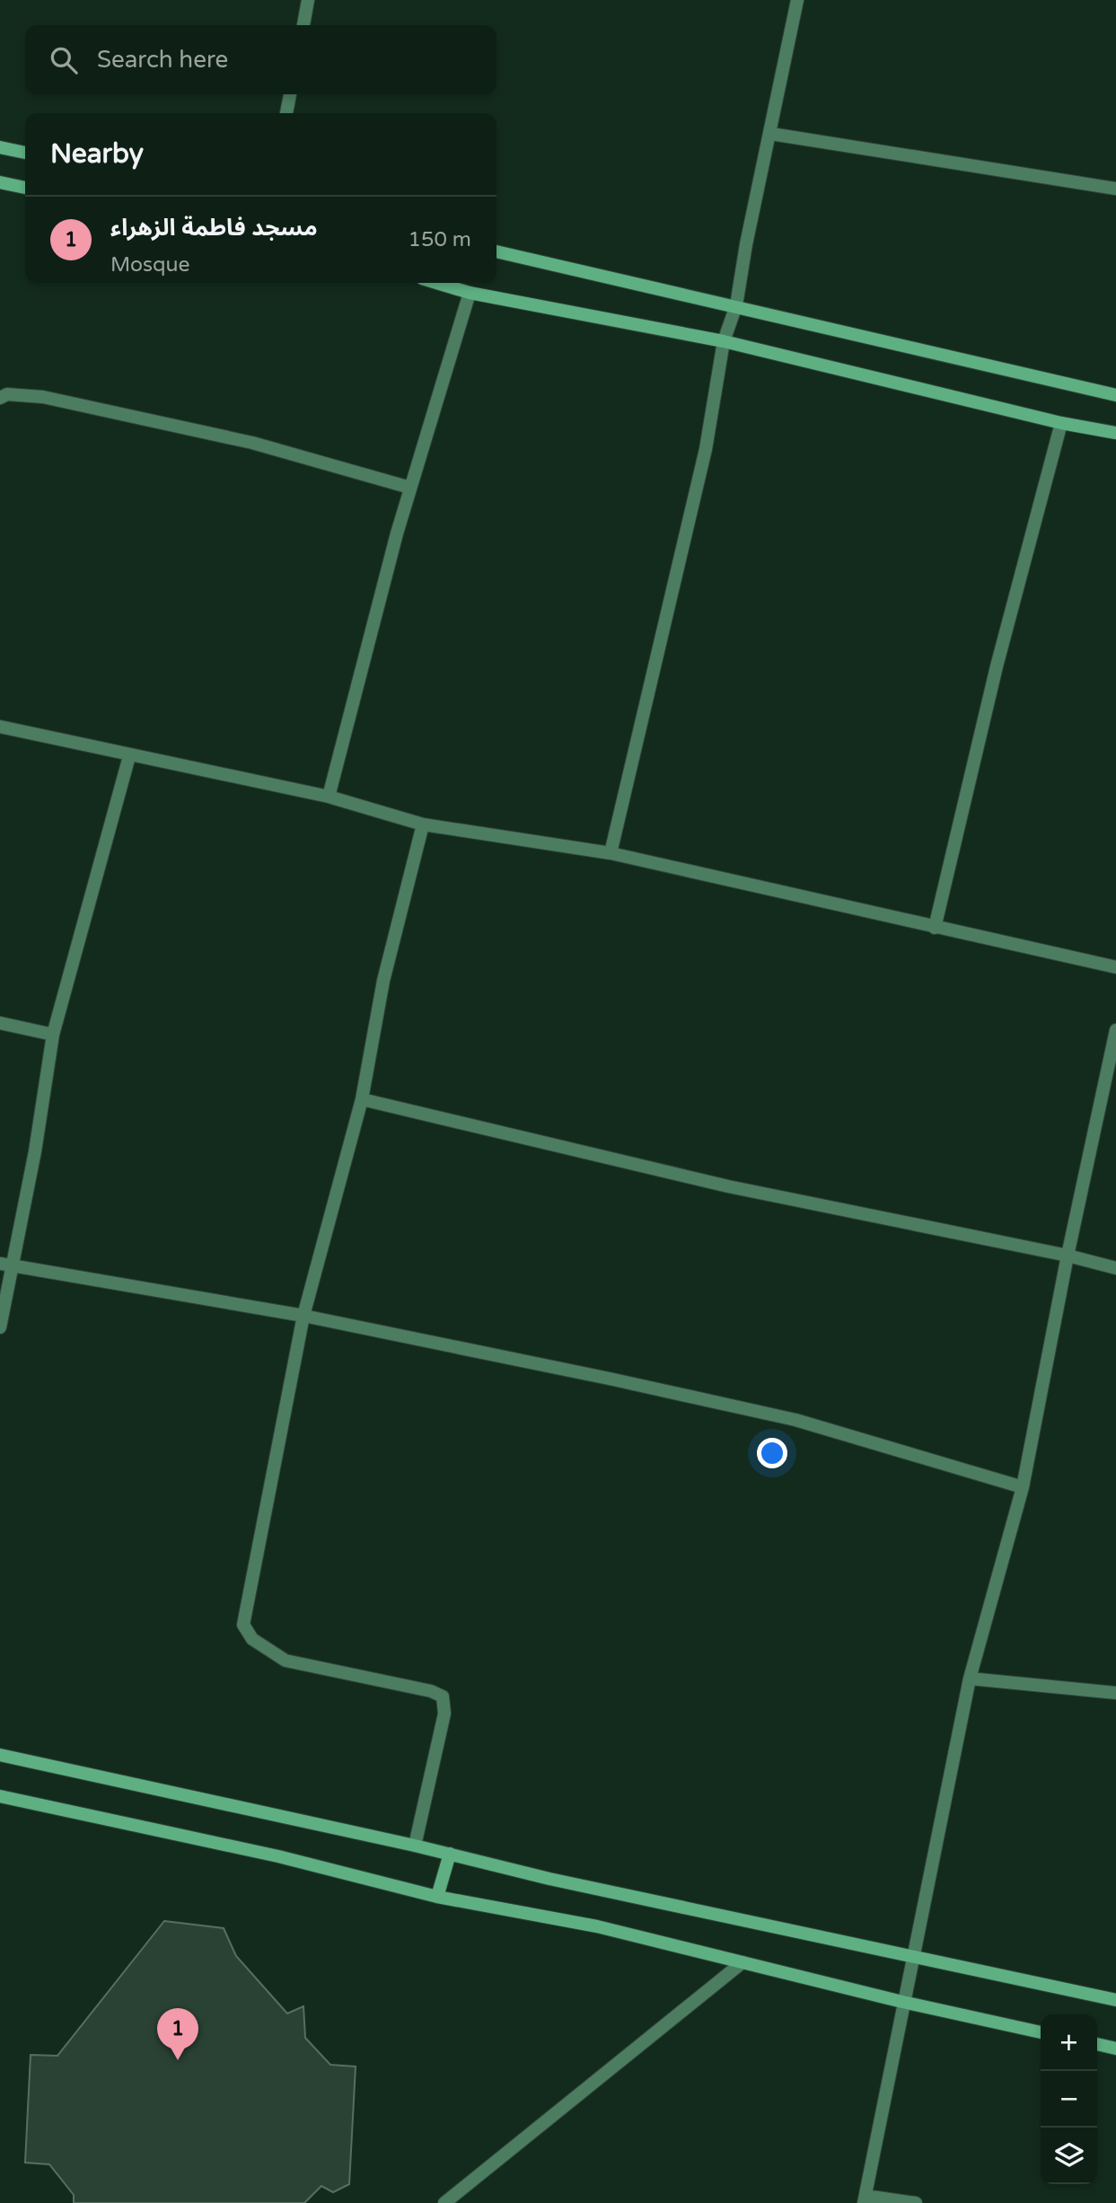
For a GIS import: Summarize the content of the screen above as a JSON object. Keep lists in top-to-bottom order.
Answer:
{
  "page": {
    "search": "Search here",
    "heading": "Nearby",
    "list": [
      {
        "mark": "1",
        "name": "مسجد فاطمة الزهراء",
        "note": "Mosque",
        "value": "150 m"
      }
    ],
    "pins": "1",
    "map_buttons": ["+", "−"]
  }
}
